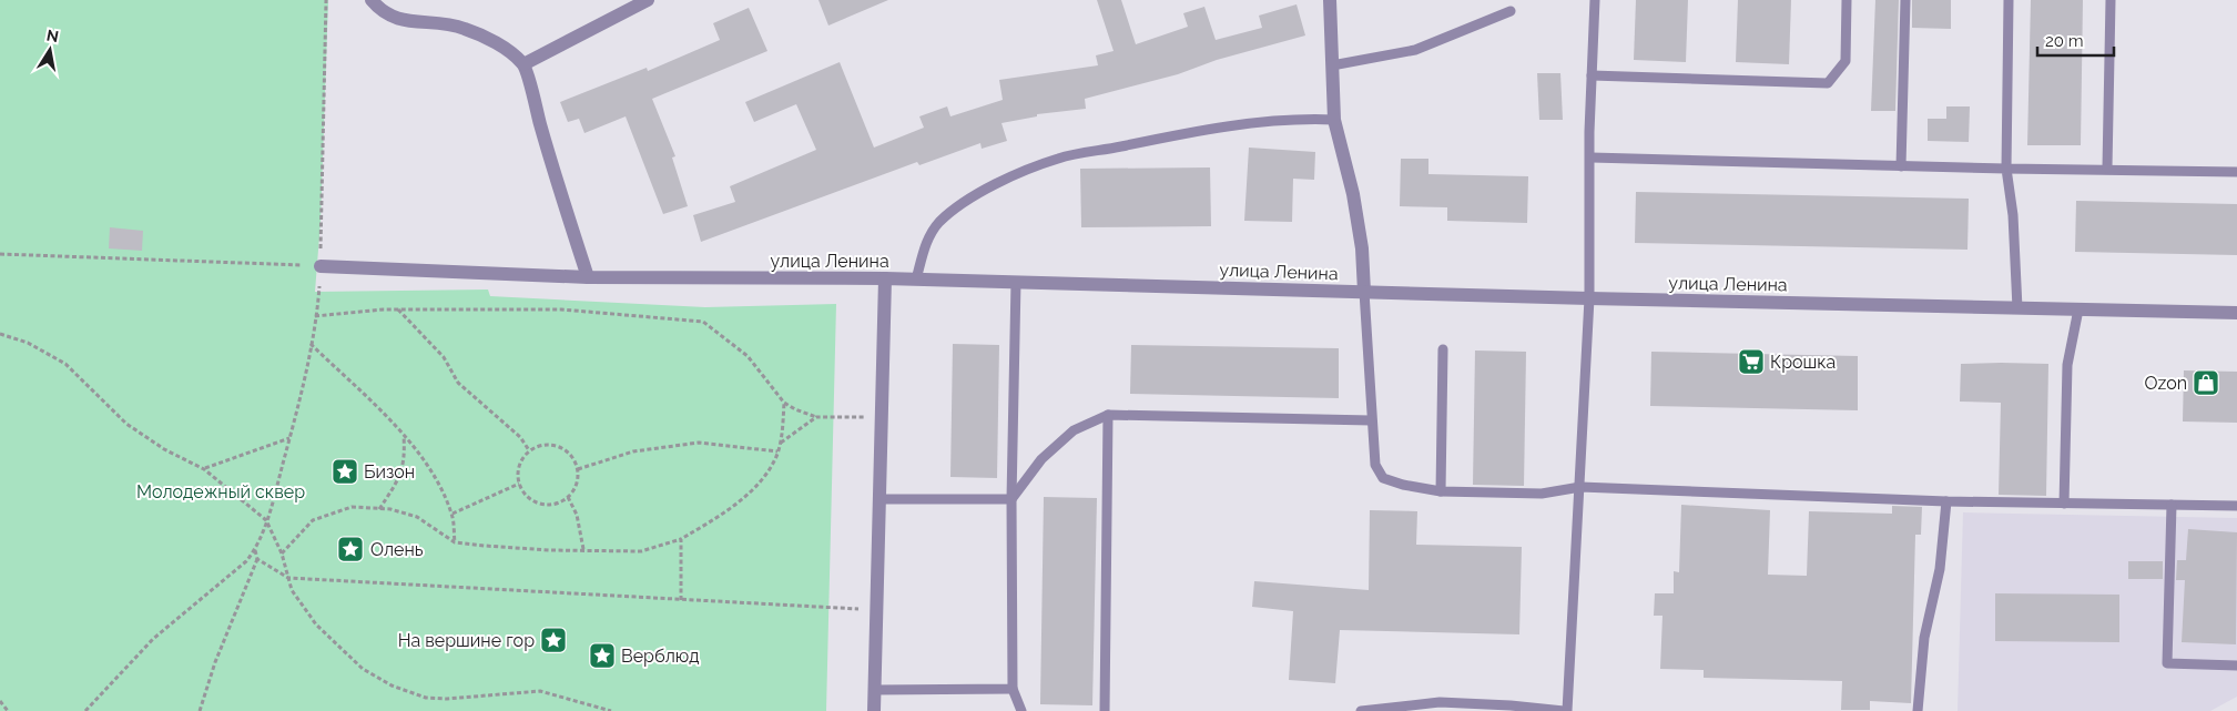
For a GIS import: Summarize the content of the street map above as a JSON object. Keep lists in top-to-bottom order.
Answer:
{
  "streets": {
    "street": ["улица Ленина"]
  },
  "parks": ["Молодежный сквер"],
  "places": {
    "supermarket": ["Крошка"],
    "shop": ["Ozon"],
    "place": [
      "Бизон",
      "Олень",
      "На вершине гор",
      "Верблюд"
    ]
  },
  "scale_bar": "20 m",
  "north": "top"
}
